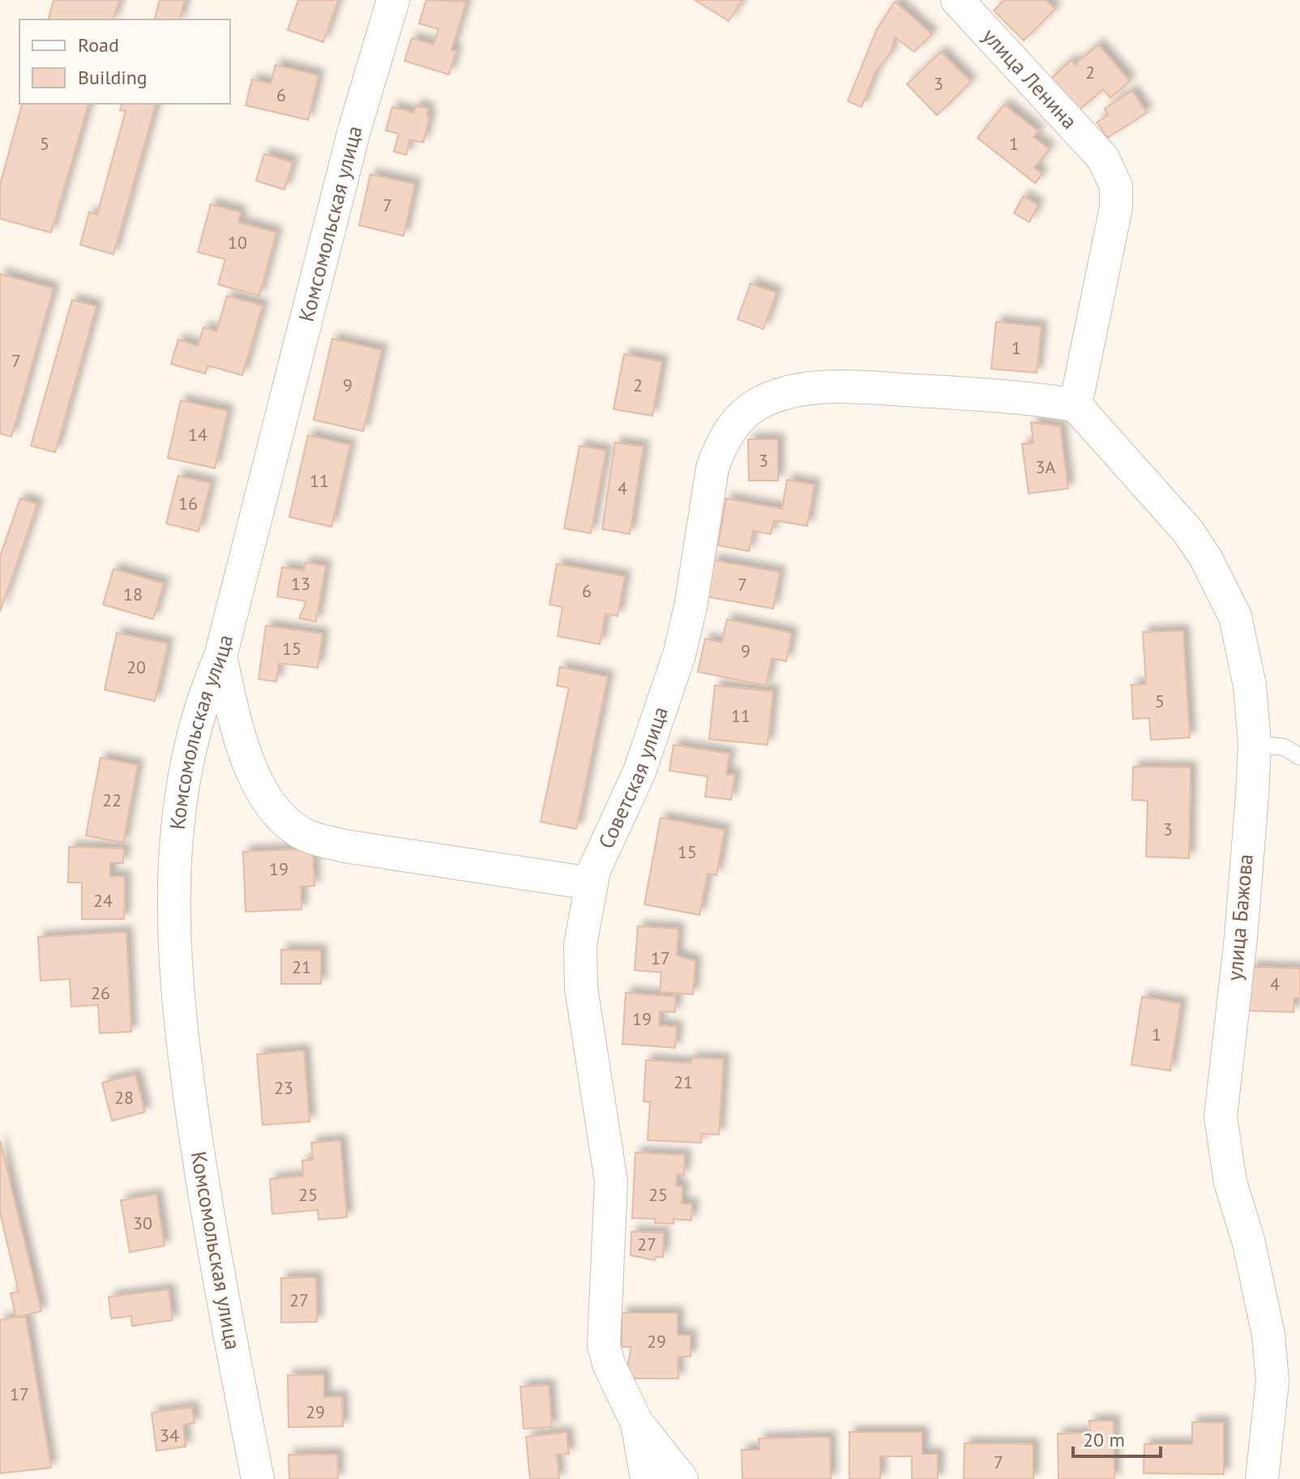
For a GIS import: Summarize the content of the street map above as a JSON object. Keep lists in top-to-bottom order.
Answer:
{
  "streets": {
    "street": [
      "улица Ленина",
      "Комсомольская улица",
      "Советская улица",
      "улица Бажова"
    ]
  },
  "crossings": [
    ["улица Ленина", "Советская улица"],
    ["улица Ленина", "улица Бажова"],
    ["Советская улица", "улица Бажова"]
  ],
  "house_numbers": [
    "2",
    "3",
    "6",
    "5",
    "1",
    "7",
    "10",
    "1",
    "7",
    "9",
    "2",
    "14",
    "3",
    "3А",
    "11",
    "4",
    "16",
    "13",
    "7",
    "6",
    "18",
    "15",
    "9",
    "20",
    "5",
    "11",
    "22",
    "3",
    "15",
    "19",
    "24",
    "17",
    "21",
    "4",
    "26",
    "19",
    "1",
    "21",
    "23",
    "28",
    "25",
    "25",
    "30",
    "27",
    "27",
    "29",
    "17",
    "29",
    "34",
    "7"
  ],
  "legend": ["Road", "Building"],
  "scale_bar": "20 m"
}
